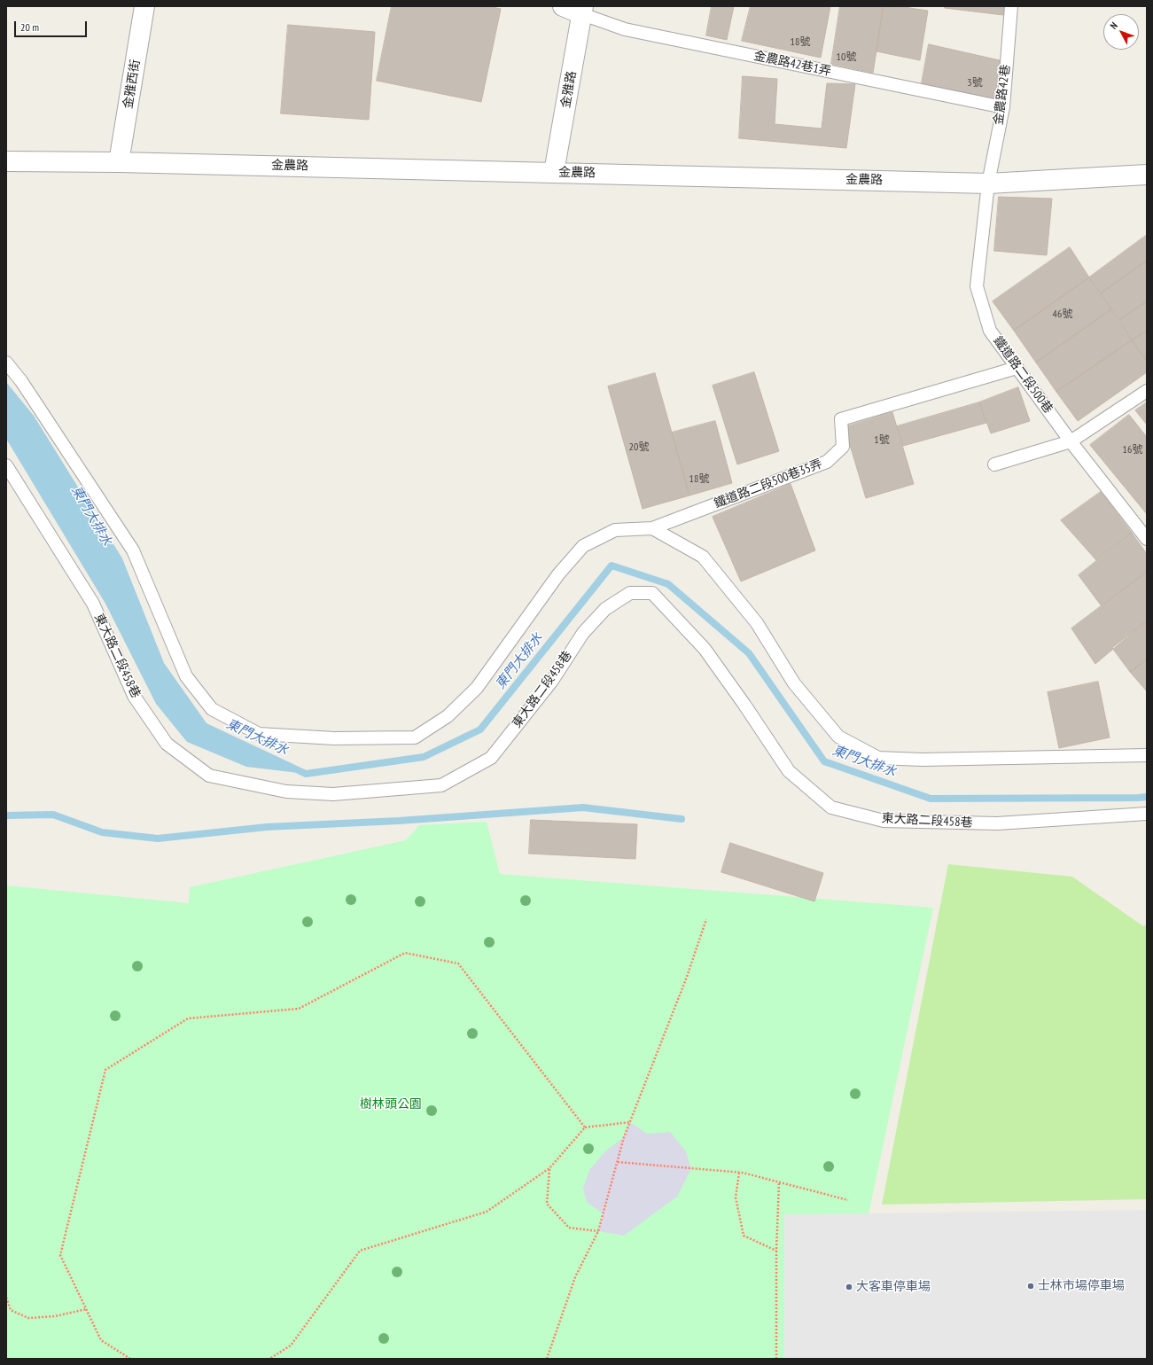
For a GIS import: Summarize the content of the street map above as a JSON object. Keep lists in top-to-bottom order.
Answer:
{
  "streets": {
    "street": ["金雅西街", "金雅路", "金農路"],
    "lane": [
      "金農路42巷1弄",
      "金農路42巷",
      "鐵道路二段500巷",
      "鐵道路二段500巷35弄",
      "東大路二段458巷"
    ]
  },
  "crossings": [
    ["金農路42巷1弄", "金雅路"],
    ["金農路42巷1弄", "金農路42巷"],
    ["金雅西街", "金農路"],
    ["金雅路", "金農路"],
    ["金農路42巷", "金農路"],
    ["金農路42巷", "鐵道路二段500巷"],
    ["金農路", "鐵道路二段500巷"],
    ["鐵道路二段500巷", "鐵道路二段500巷35弄"]
  ],
  "water": ["東門大排水"],
  "parks": ["樹林頭公園"],
  "places": ["士林市場停車場", "大客車停車場"],
  "house_numbers": [
    "18號",
    "10號",
    "3號",
    "46號",
    "1號",
    "20號",
    "16號",
    "18號"
  ],
  "scale_bar": "20 m",
  "north": "top left"
}
